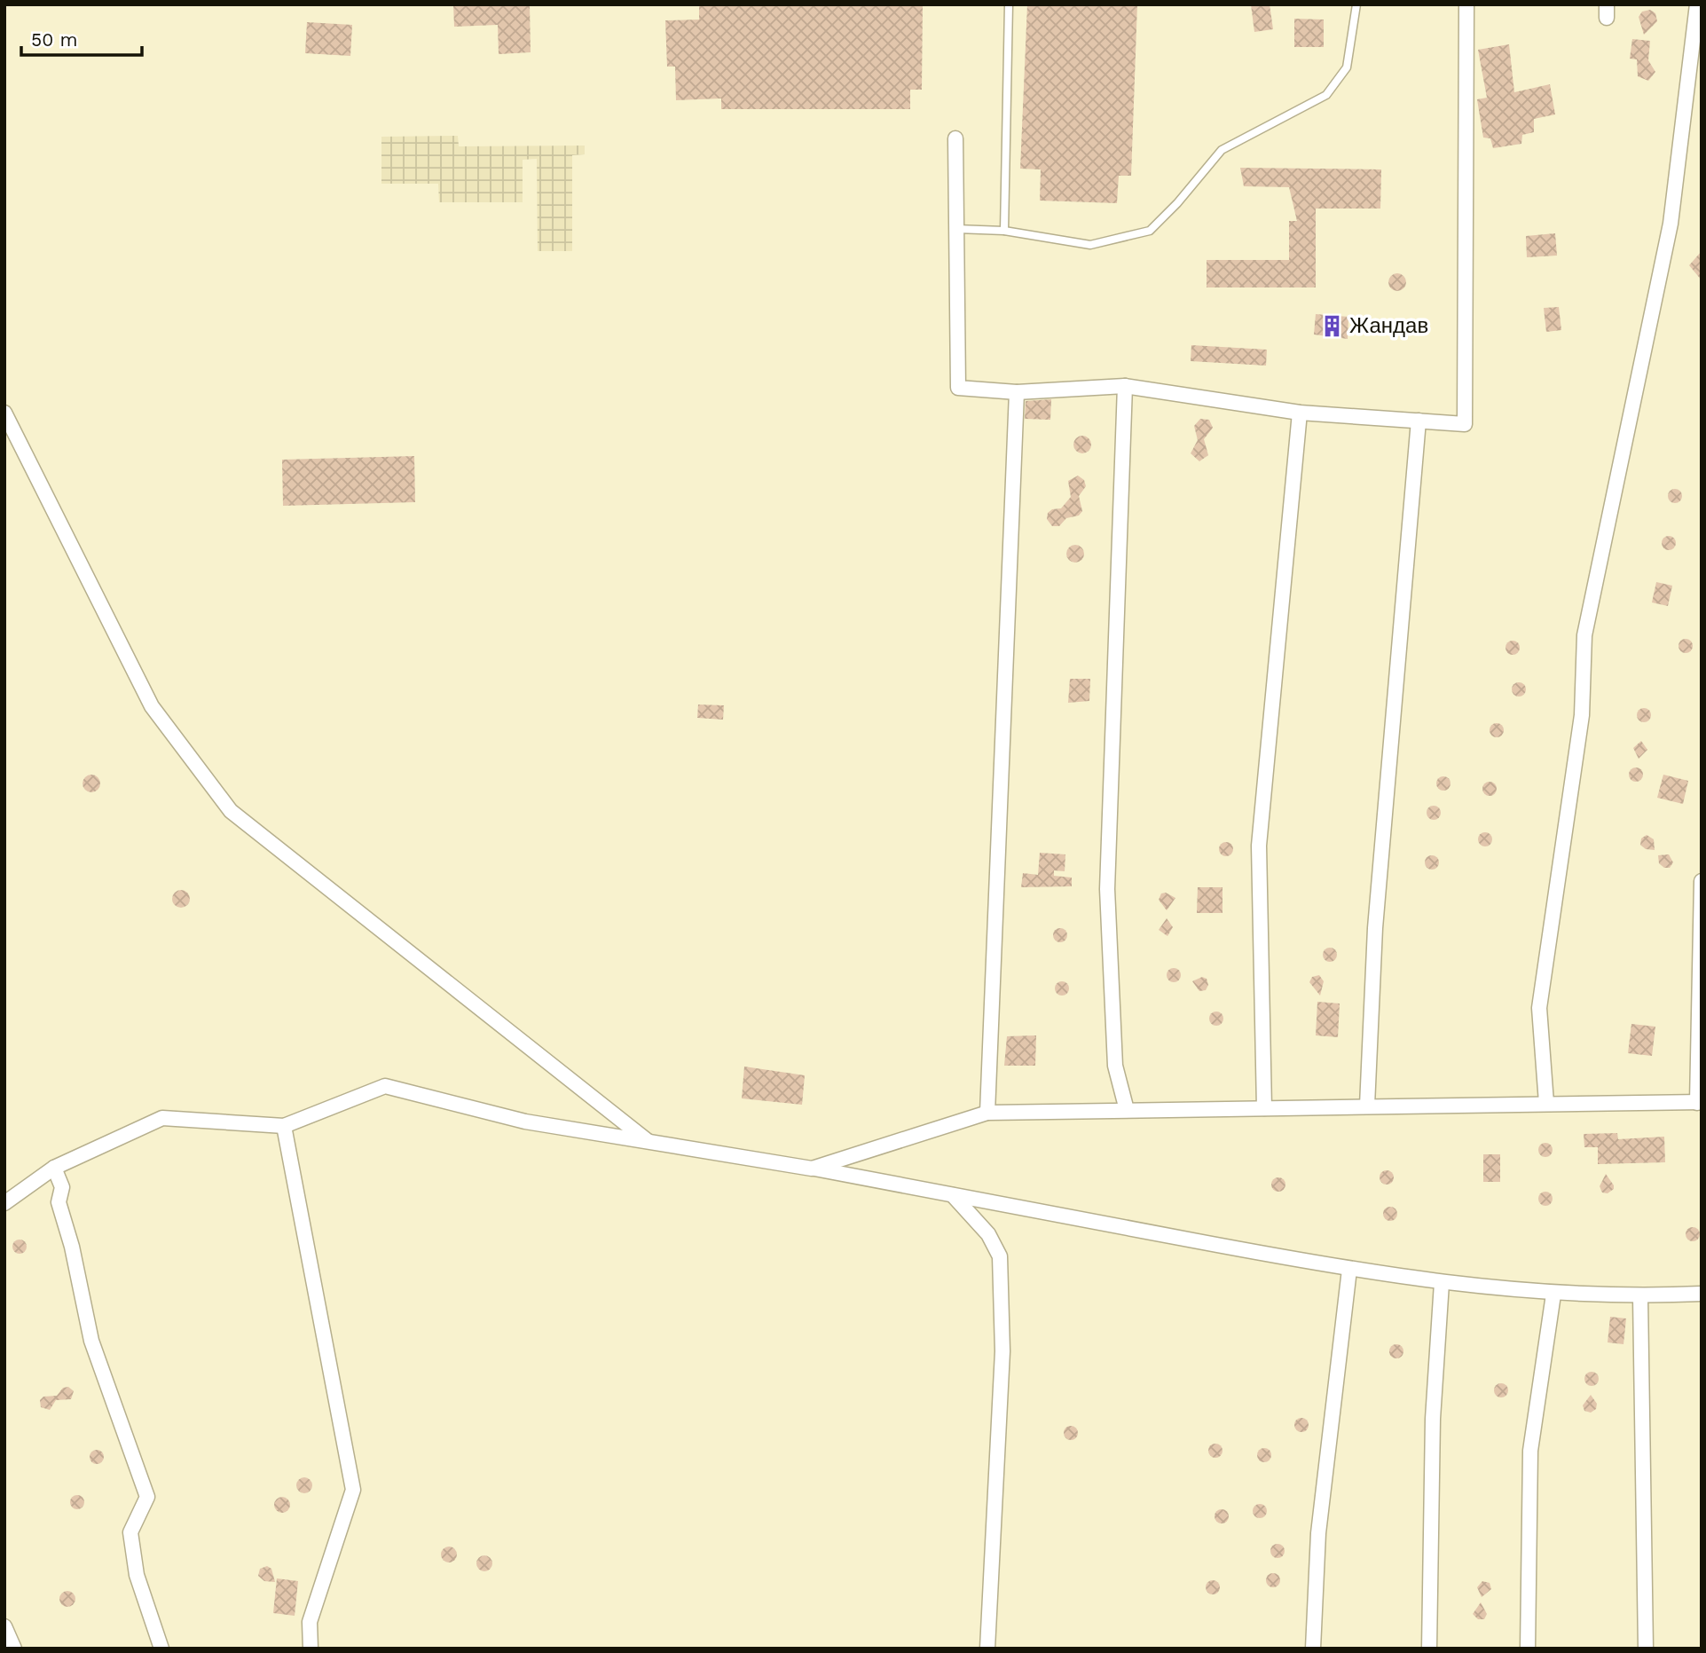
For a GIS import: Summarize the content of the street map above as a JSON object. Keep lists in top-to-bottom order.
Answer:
{
  "places": {
    "building": ["Жандав"]
  },
  "scale_bar": "50 m"
}
